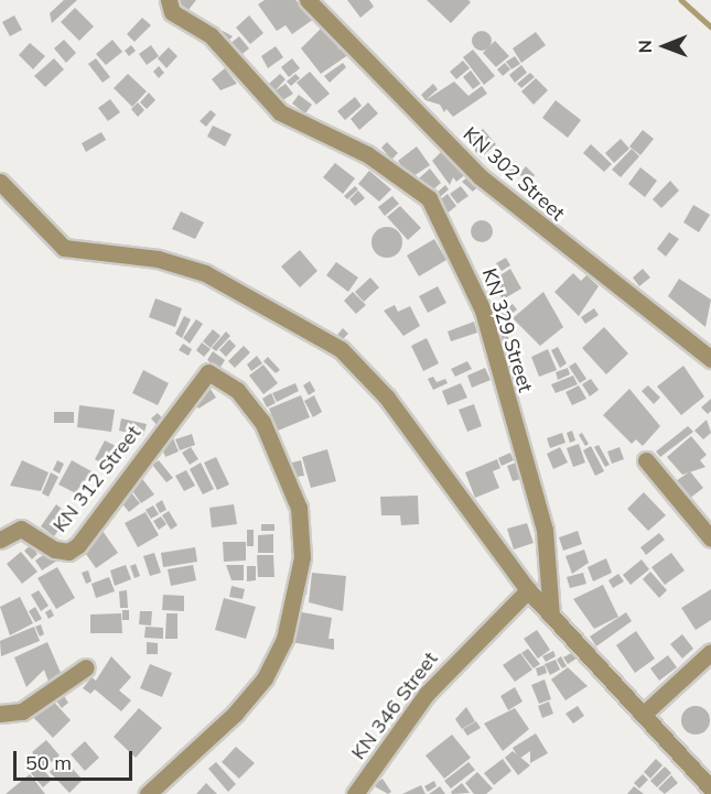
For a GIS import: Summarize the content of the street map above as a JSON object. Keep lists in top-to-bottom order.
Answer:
{
  "streets": {
    "street": [
      "KN 302 Street",
      "KN 329 Street",
      "KN 312 Street",
      "KN 346 Street"
    ]
  },
  "scale_bar": "50 m",
  "north": "left"
}
